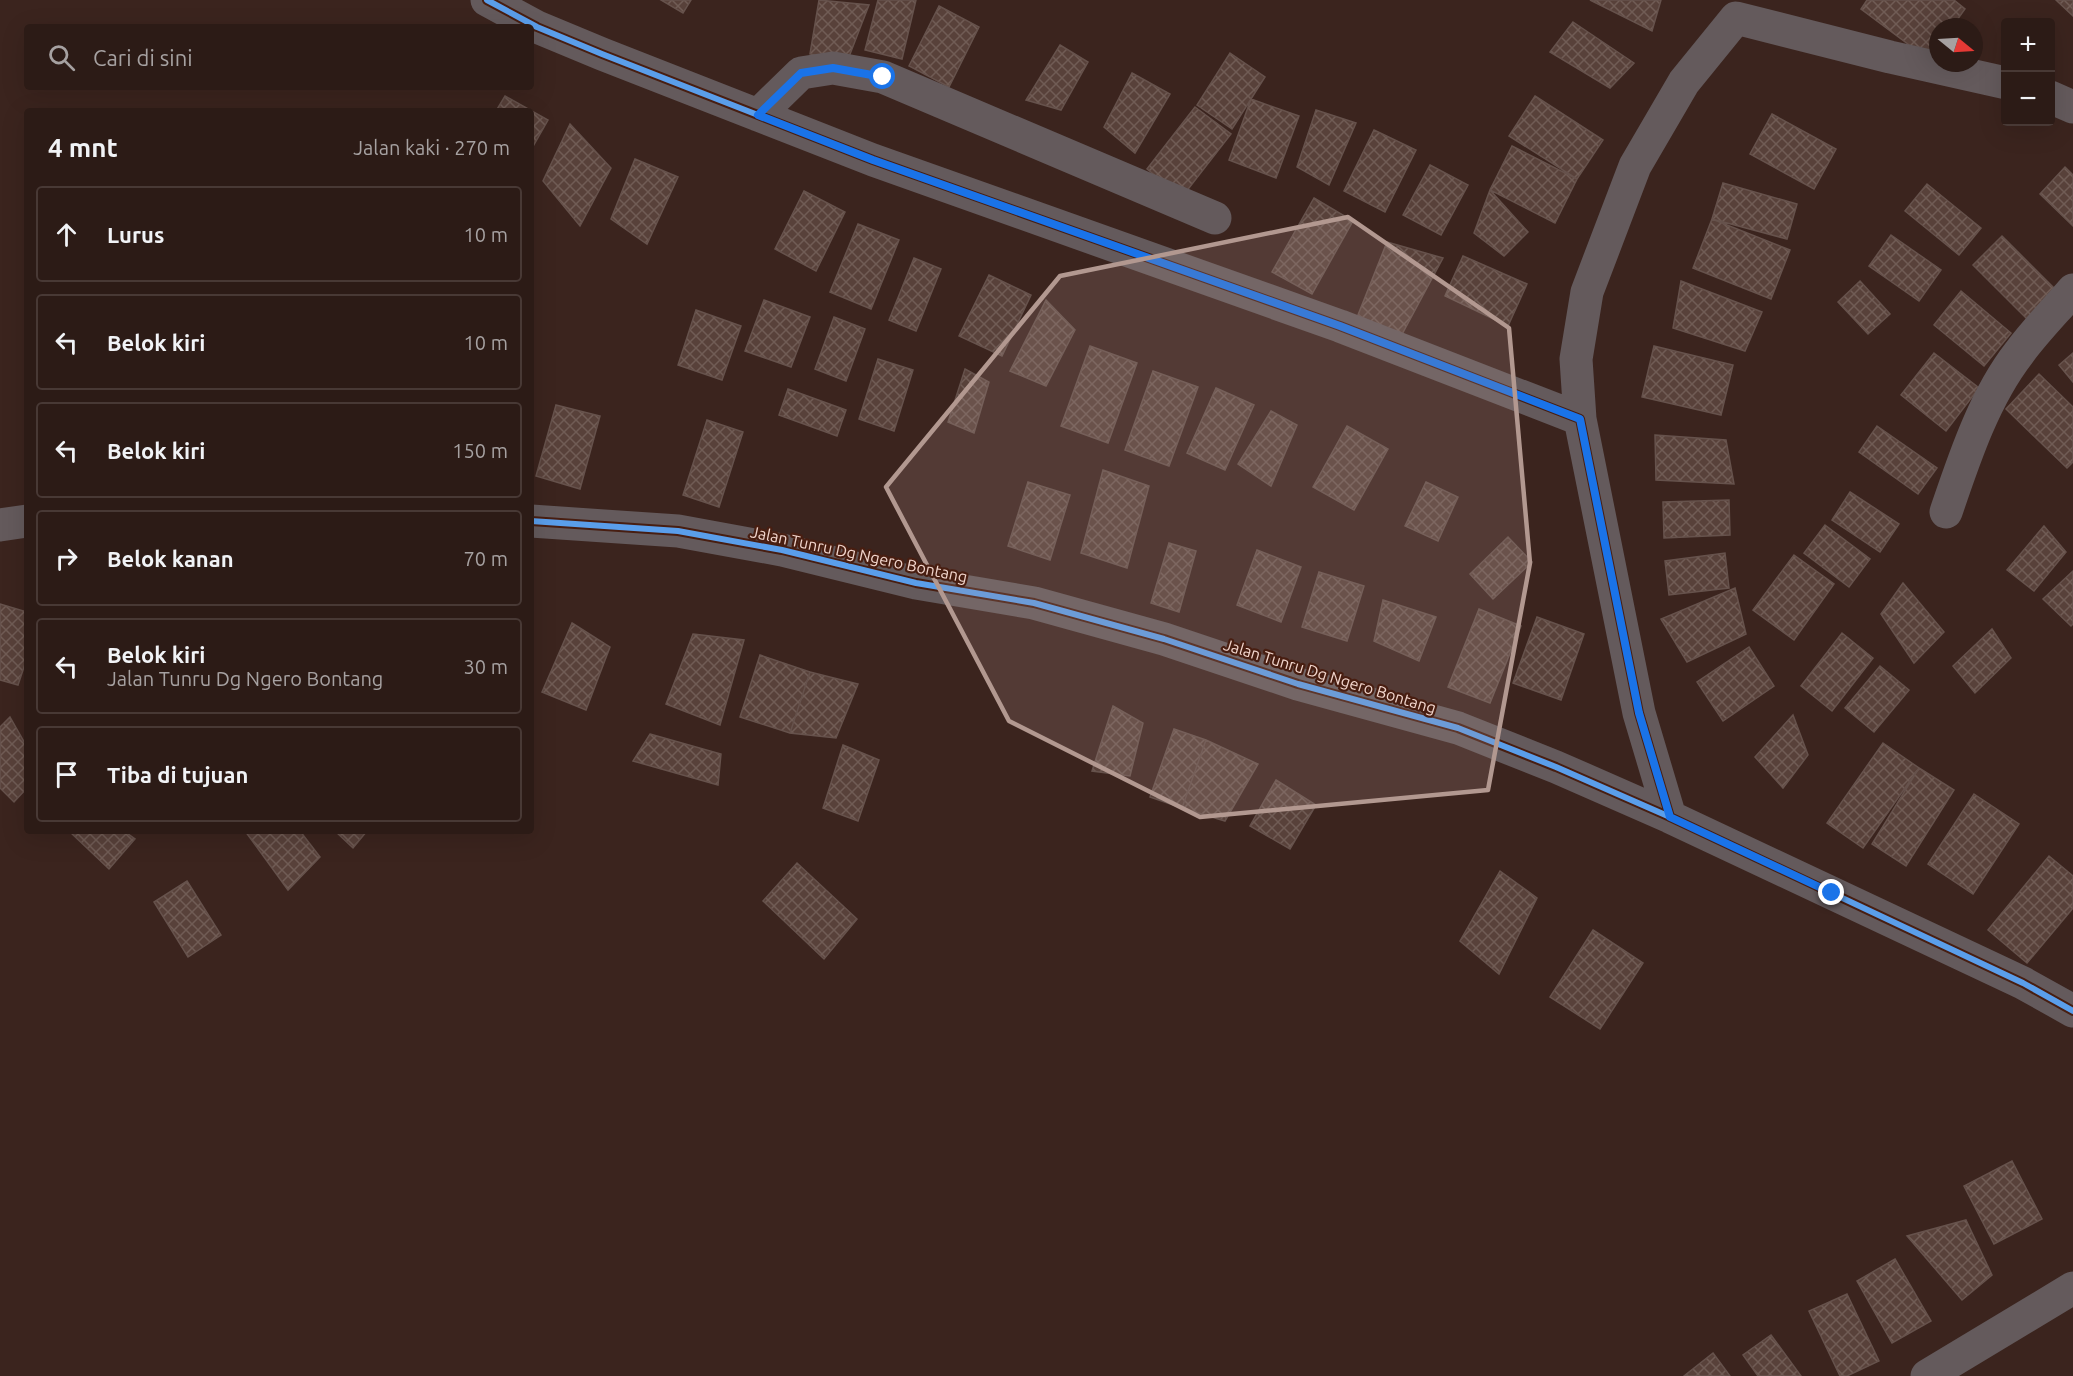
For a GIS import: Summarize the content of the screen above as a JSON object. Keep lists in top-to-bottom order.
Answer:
{
  "streets": {
    "street": ["Jalan Tunru Dg Ngero Bontang"]
  },
  "north": "right",
  "page": {
    "map_buttons": ["+", "−"],
    "search": "Cari di sini",
    "heading": ["4 mnt", "Jalan kaki · 270 m"],
    "list": [
      ["Lurus", "10 m"],
      ["Belok kiri", "10 m"],
      ["Belok kiri", "150 m"],
      ["Belok kanan", "70 m"],
      ["Belok kiri", "Jalan Tunru Dg Ngero Bontang", "30 m"],
      "Tiba di tujuan"
    ]
  }
}
